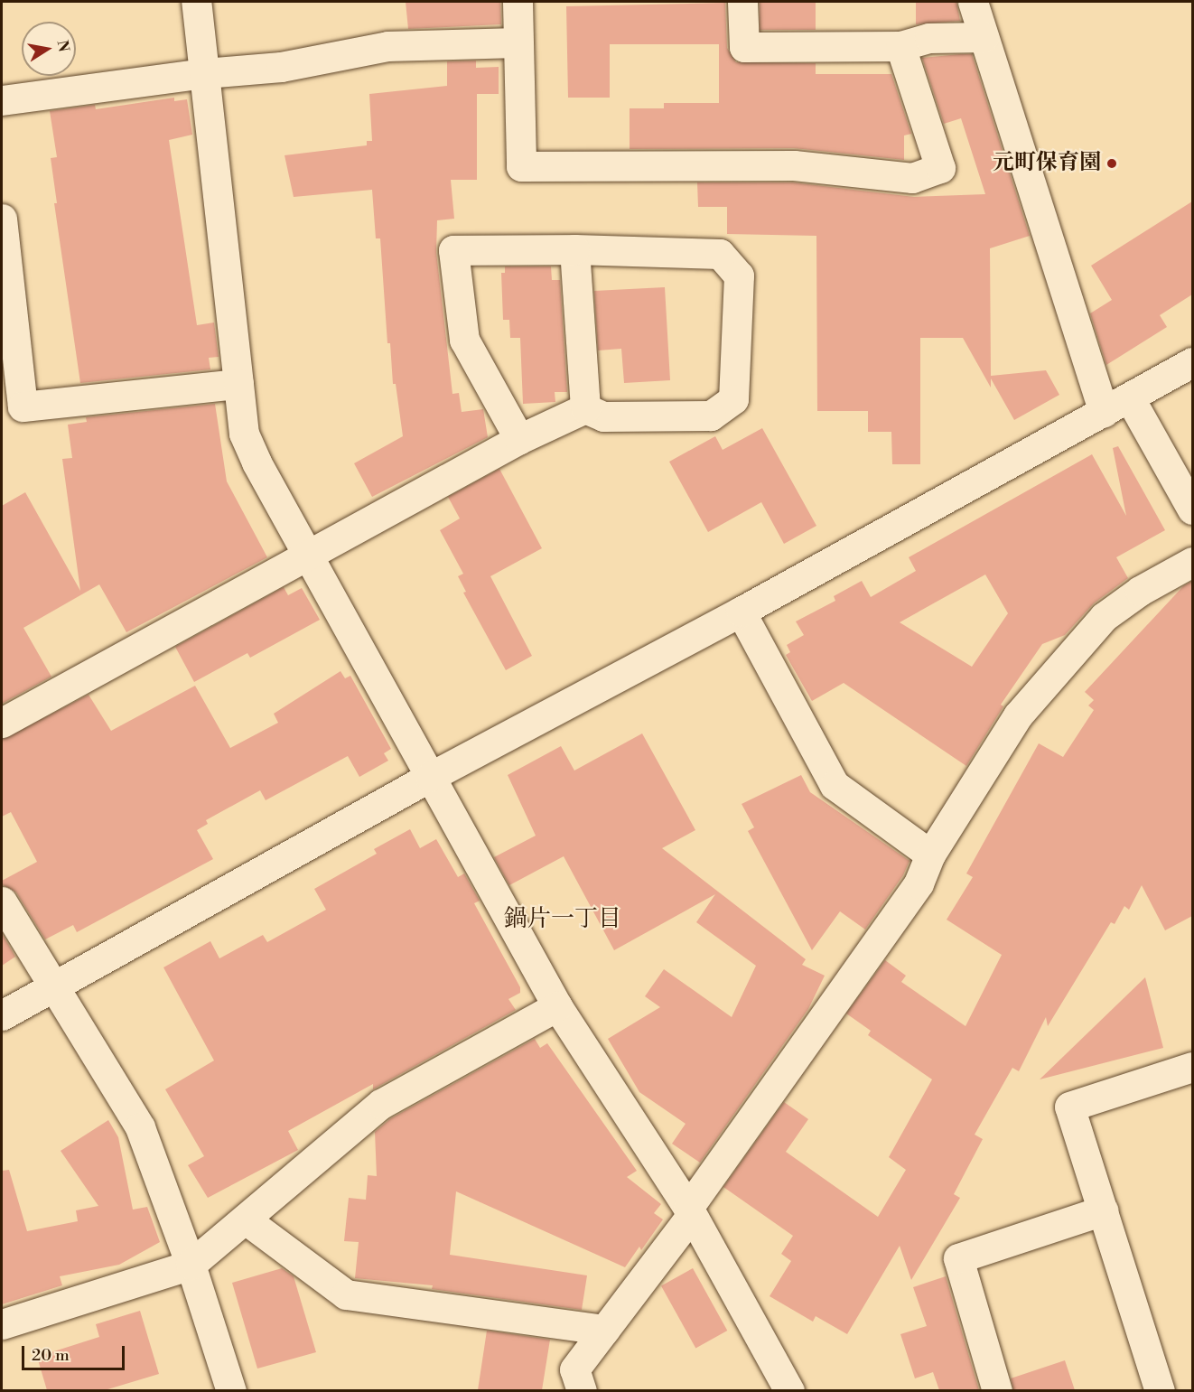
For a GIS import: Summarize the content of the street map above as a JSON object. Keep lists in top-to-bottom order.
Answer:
{
  "districts": ["鍋片一丁目"],
  "places": ["元町保育園"],
  "scale_bar": "20 m",
  "north": "right"
}
